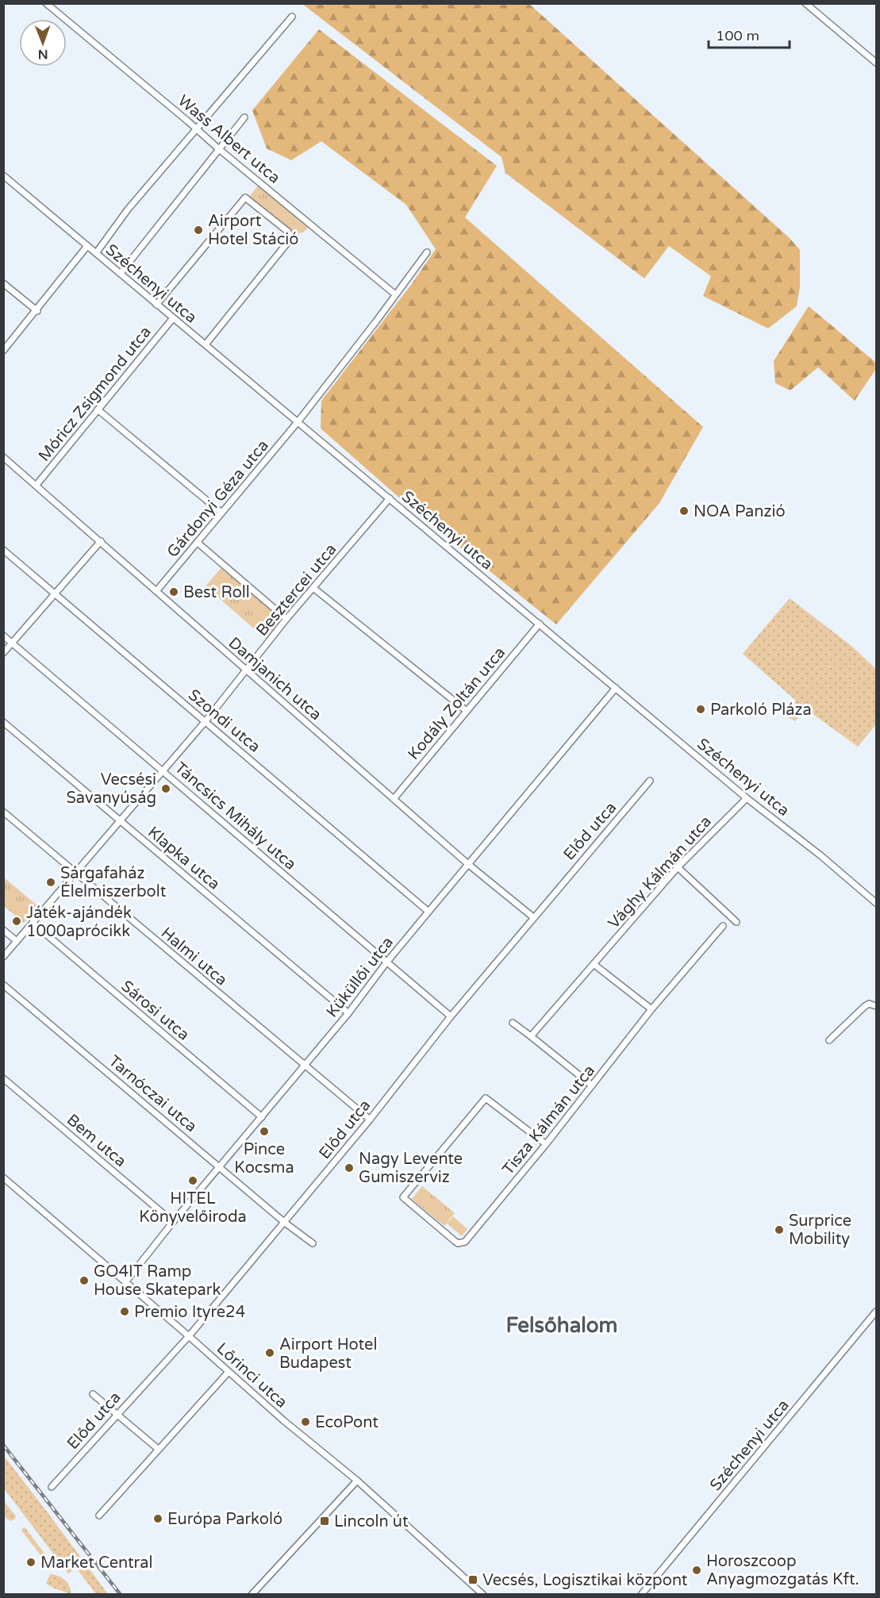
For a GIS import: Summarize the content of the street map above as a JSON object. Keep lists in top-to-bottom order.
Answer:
{
  "streets": {
    "street": [
      "Wass Albert utca",
      "Széchenyi utca",
      "Móricz Zsigmond utca",
      "Gárdonyi Géza utca",
      "Besztercei utca",
      "Damjanich utca",
      "Kodály Zoltán utca",
      "Szondi utca",
      "Táncsics Mihály utca",
      "Előd utca",
      "Klapka utca",
      "Vághy Kálmán utca",
      "Halmi utca",
      "Küküllői utca",
      "Sárosi utca",
      "Tarnóczai utca",
      "Tisza Kálmán utca",
      "Bem utca",
      "Lőrinci utca"
    ]
  },
  "crossings": [
    ["Wass Albert utca", "Gárdonyi Géza utca"],
    ["Széchenyi utca", "Móricz Zsigmond utca"],
    ["Széchenyi utca", "Gárdonyi Géza utca"],
    ["Széchenyi utca", "Besztercei utca"],
    ["Széchenyi utca", "Kodály Zoltán utca"],
    ["Széchenyi utca", "Vághy Kálmán utca"],
    ["Széchenyi utca", "Küküllői utca"],
    ["Móricz Zsigmond utca", "Damjanich utca"],
    ["Gárdonyi Géza utca", "Damjanich utca"],
    ["Besztercei utca", "Damjanich utca"],
    ["Besztercei utca", "Szondi utca"],
    ["Besztercei utca", "Táncsics Mihály utca"],
    ["Besztercei utca", "Klapka utca"],
    ["Besztercei utca", "Halmi utca"],
    ["Besztercei utca", "Sárosi utca"],
    ["Damjanich utca", "Kodály Zoltán utca"],
    ["Damjanich utca", "Előd utca"],
    ["Damjanich utca", "Küküllői utca"],
    ["Szondi utca", "Küküllői utca"],
    ["Táncsics Mihály utca", "Előd utca"],
    ["Táncsics Mihály utca", "Küküllői utca"],
    ["Előd utca", "Halmi utca"],
    ["Előd utca", "Tarnóczai utca"],
    ["Előd utca", "Lőrinci utca"],
    ["Klapka utca", "Küküllői utca"],
    ["Halmi utca", "Küküllői utca"],
    ["Küküllői utca", "Sárosi utca"],
    ["Küküllői utca", "Tarnóczai utca"],
    ["Küküllői utca", "Bem utca"],
    ["Küküllői utca", "Lőrinci utca"]
  ],
  "districts": ["Felsőhalom"],
  "places": {
    "other": [
      "Airport Hotel Stáció",
      "NOA Panzió",
      "Best Roll",
      "Parkoló Pláza",
      "Vecsési Savanyúság",
      "Sárgafaház Élelmiszerbolt",
      "Játék-ajándék 1000aprócikk",
      "Pince Kocsma",
      "Nagy Levente Gumiszerviz",
      "HITEL Könyvelőiroda",
      "Surprice Mobility",
      "GO4IT Ramp House Skatepark",
      "Premio Ityre24",
      "Airport Hotel Budapest",
      "EcoPont",
      "Európa Parkoló",
      "Market Central",
      "Horoszcoop Anyagmozgatás Kft."
    ],
    "transit": ["Lincoln út", "Vecsés, Logisztikai központ"]
  },
  "scale_bar": "100 m",
  "north": "bottom"
}
